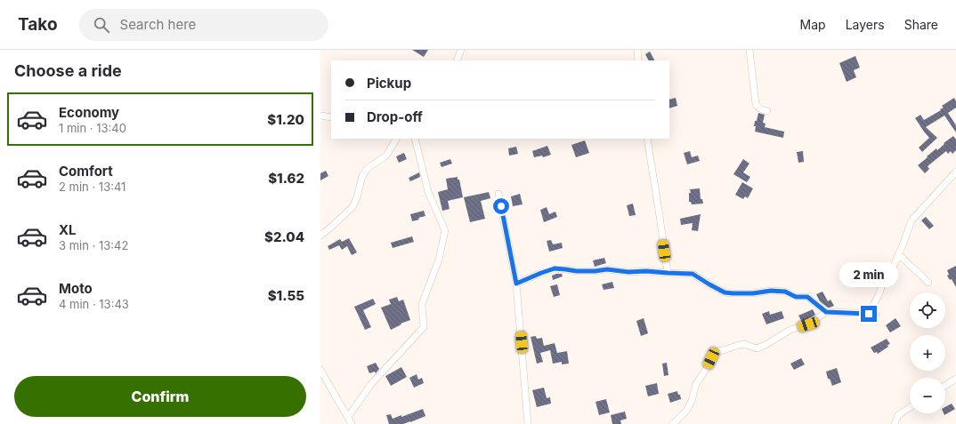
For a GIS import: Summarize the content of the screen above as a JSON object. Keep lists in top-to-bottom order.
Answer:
{
  "page": {
    "header": "Tako",
    "search": "Search here",
    "nav": ["Map", "Layers", "Share"],
    "heading": "Choose a ride",
    "banner": ["Pickup", "Drop-off"],
    "list": [
      {
        "name": "Economy",
        "note": "1 min · 13:40",
        "value": "$1.20"
      },
      {
        "name": "Comfort",
        "note": "2 min · 13:41",
        "value": "$1.62"
      },
      {
        "name": "XL",
        "note": "3 min · 13:42",
        "value": "$2.04"
      },
      {
        "name": "Moto",
        "note": "4 min · 13:43",
        "value": "$1.55"
      }
    ],
    "bubble": "2 min",
    "map_buttons": ["+", "−"],
    "buttons": "Confirm"
  }
}
